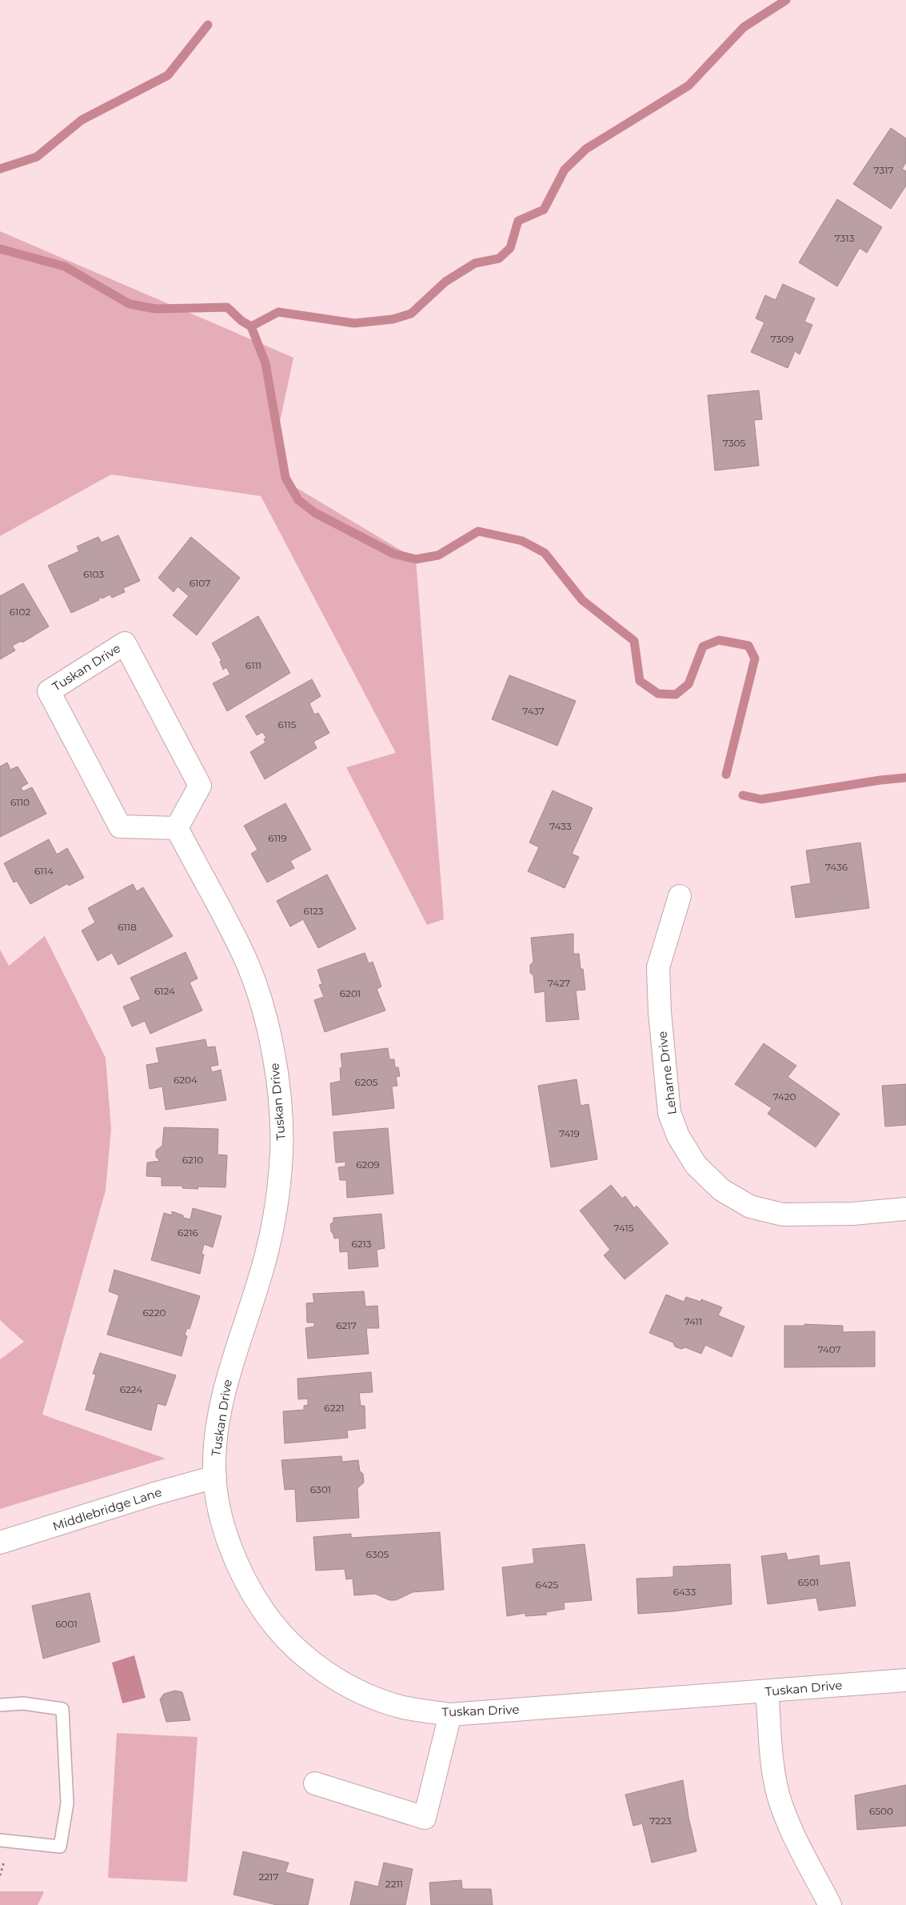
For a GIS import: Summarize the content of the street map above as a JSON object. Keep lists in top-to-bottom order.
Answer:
{
  "streets": {
    "street": ["Tuskan Drive", "Leharne Drive", "Middlebridge Lane"]
  },
  "crossings": [
    ["Tuskan Drive", "Middlebridge Lane"]
  ],
  "house_numbers": [
    "7317",
    "7313",
    "7309",
    "7305",
    "6103",
    "6107",
    "6102",
    "6111",
    "7437",
    "6115",
    "6110",
    "7433",
    "6119",
    "7436",
    "6114",
    "6123",
    "6118",
    "7427",
    "6124",
    "6201",
    "6204",
    "6205",
    "7420",
    "7419",
    "6210",
    "6209",
    "7415",
    "6216",
    "6213",
    "6220",
    "7411",
    "6217",
    "7407",
    "6224",
    "6221",
    "6301",
    "6305",
    "6501",
    "6425",
    "6433",
    "6001",
    "6500",
    "7223",
    "2217",
    "2211"
  ]
}
